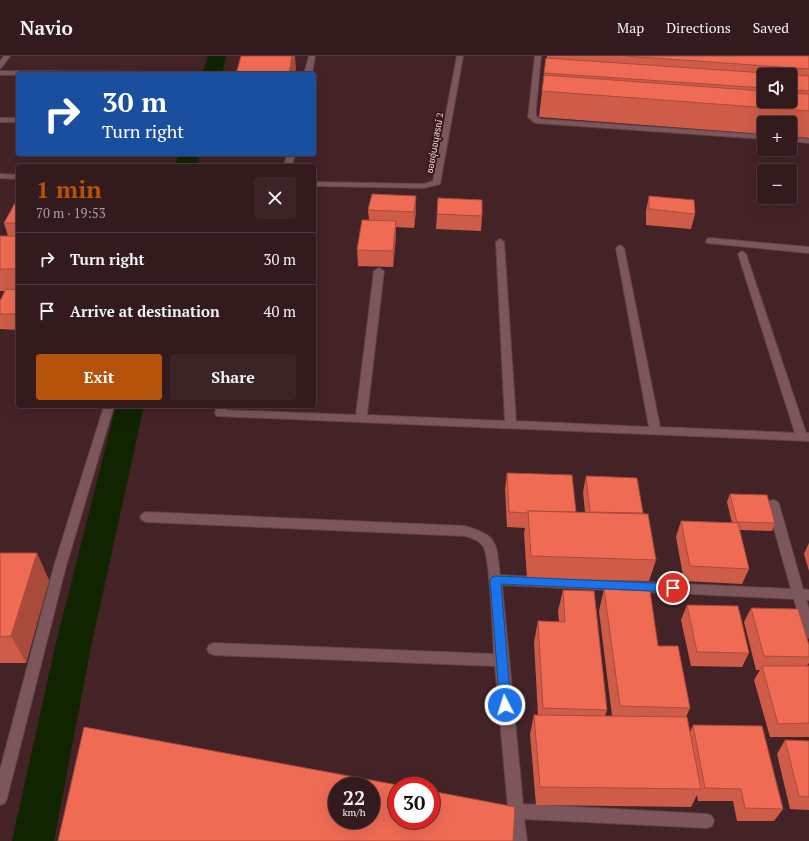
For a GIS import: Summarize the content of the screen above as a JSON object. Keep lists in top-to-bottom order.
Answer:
{
  "streets": {
    "street": ["ซอยอุ่นอนุสรณ์ 2"]
  },
  "page": {
    "header": "Navio",
    "nav": ["Map", "Directions", "Saved"],
    "map_buttons": ["+", "−"],
    "turn": ["30 m", "Turn right"],
    "heading": ["1 min", "70 m · 19:53"],
    "list": [
      {
        "name": "Turn right",
        "value": "30 m"
      },
      {
        "name": "Arrive at destination",
        "value": "40 m"
      }
    ],
    "buttons": ["Exit", "Share"],
    "speed": "22 km/h",
    "limit": "30"
  }
}
